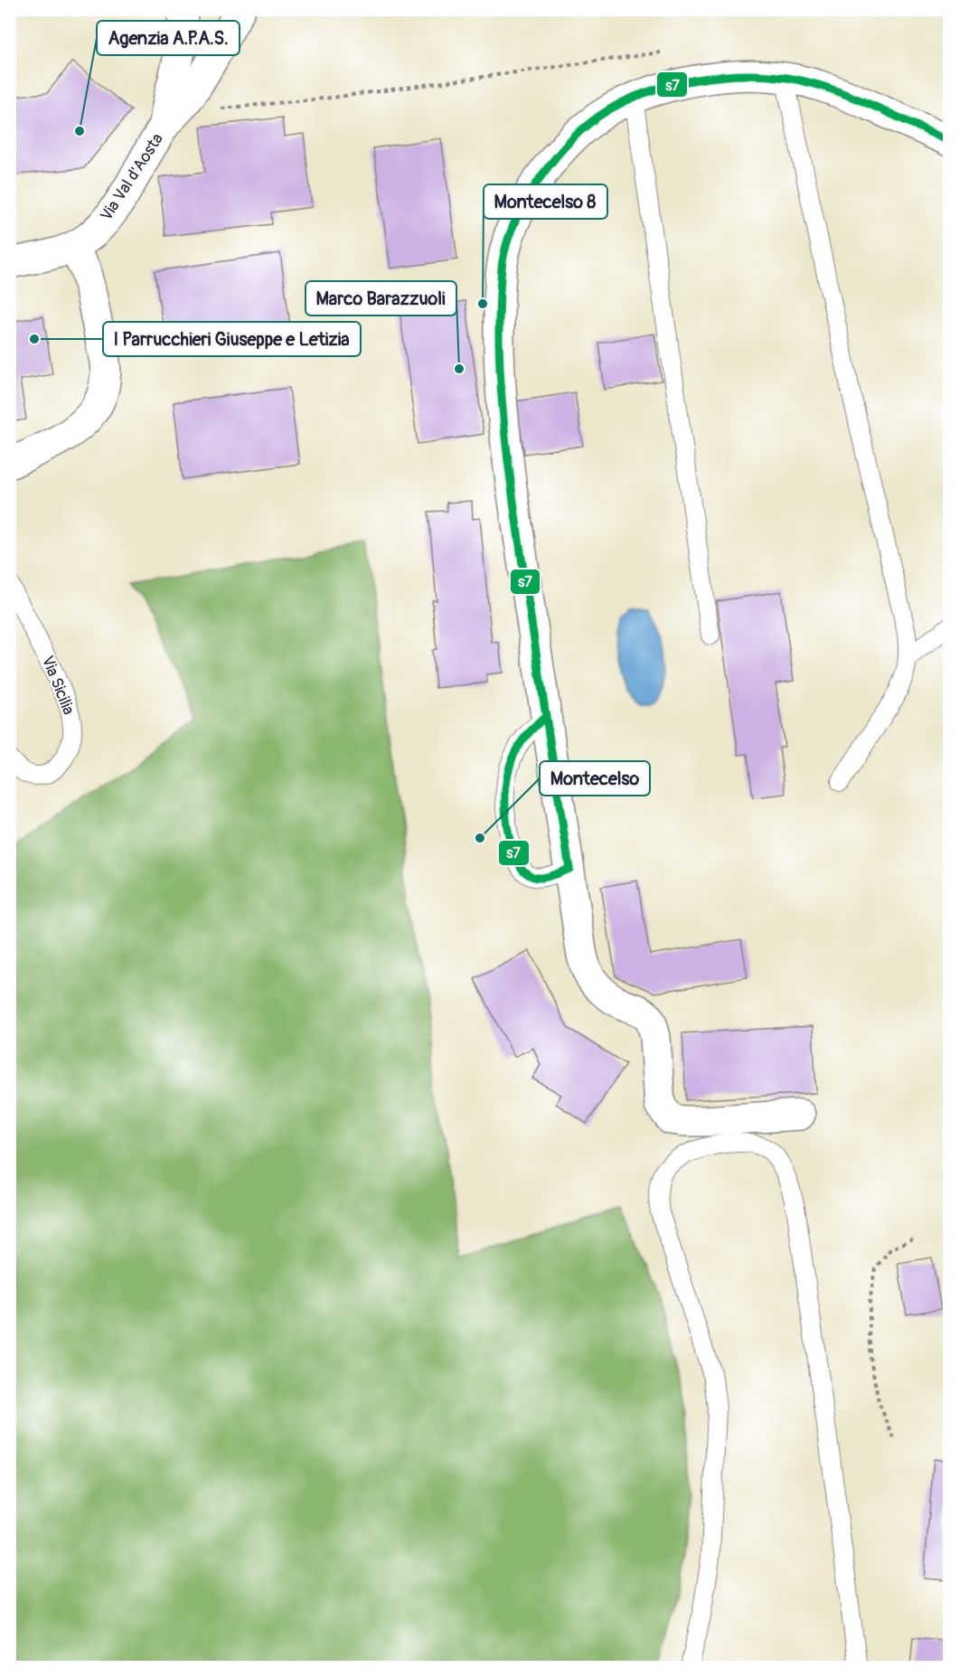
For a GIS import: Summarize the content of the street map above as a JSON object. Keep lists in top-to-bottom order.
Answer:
{
  "streets": {
    "street": ["Via Val d'Aosta"],
    "lane": ["Via Sicilia"]
  },
  "places": [
    "Agenzia A.P.A.S.",
    "Montecelso 8",
    "I Parrucchieri Giuseppe e Letizia",
    "Marco Barazzuoli",
    "Montecelso"
  ],
  "lines": ["transit line s7"]
}
